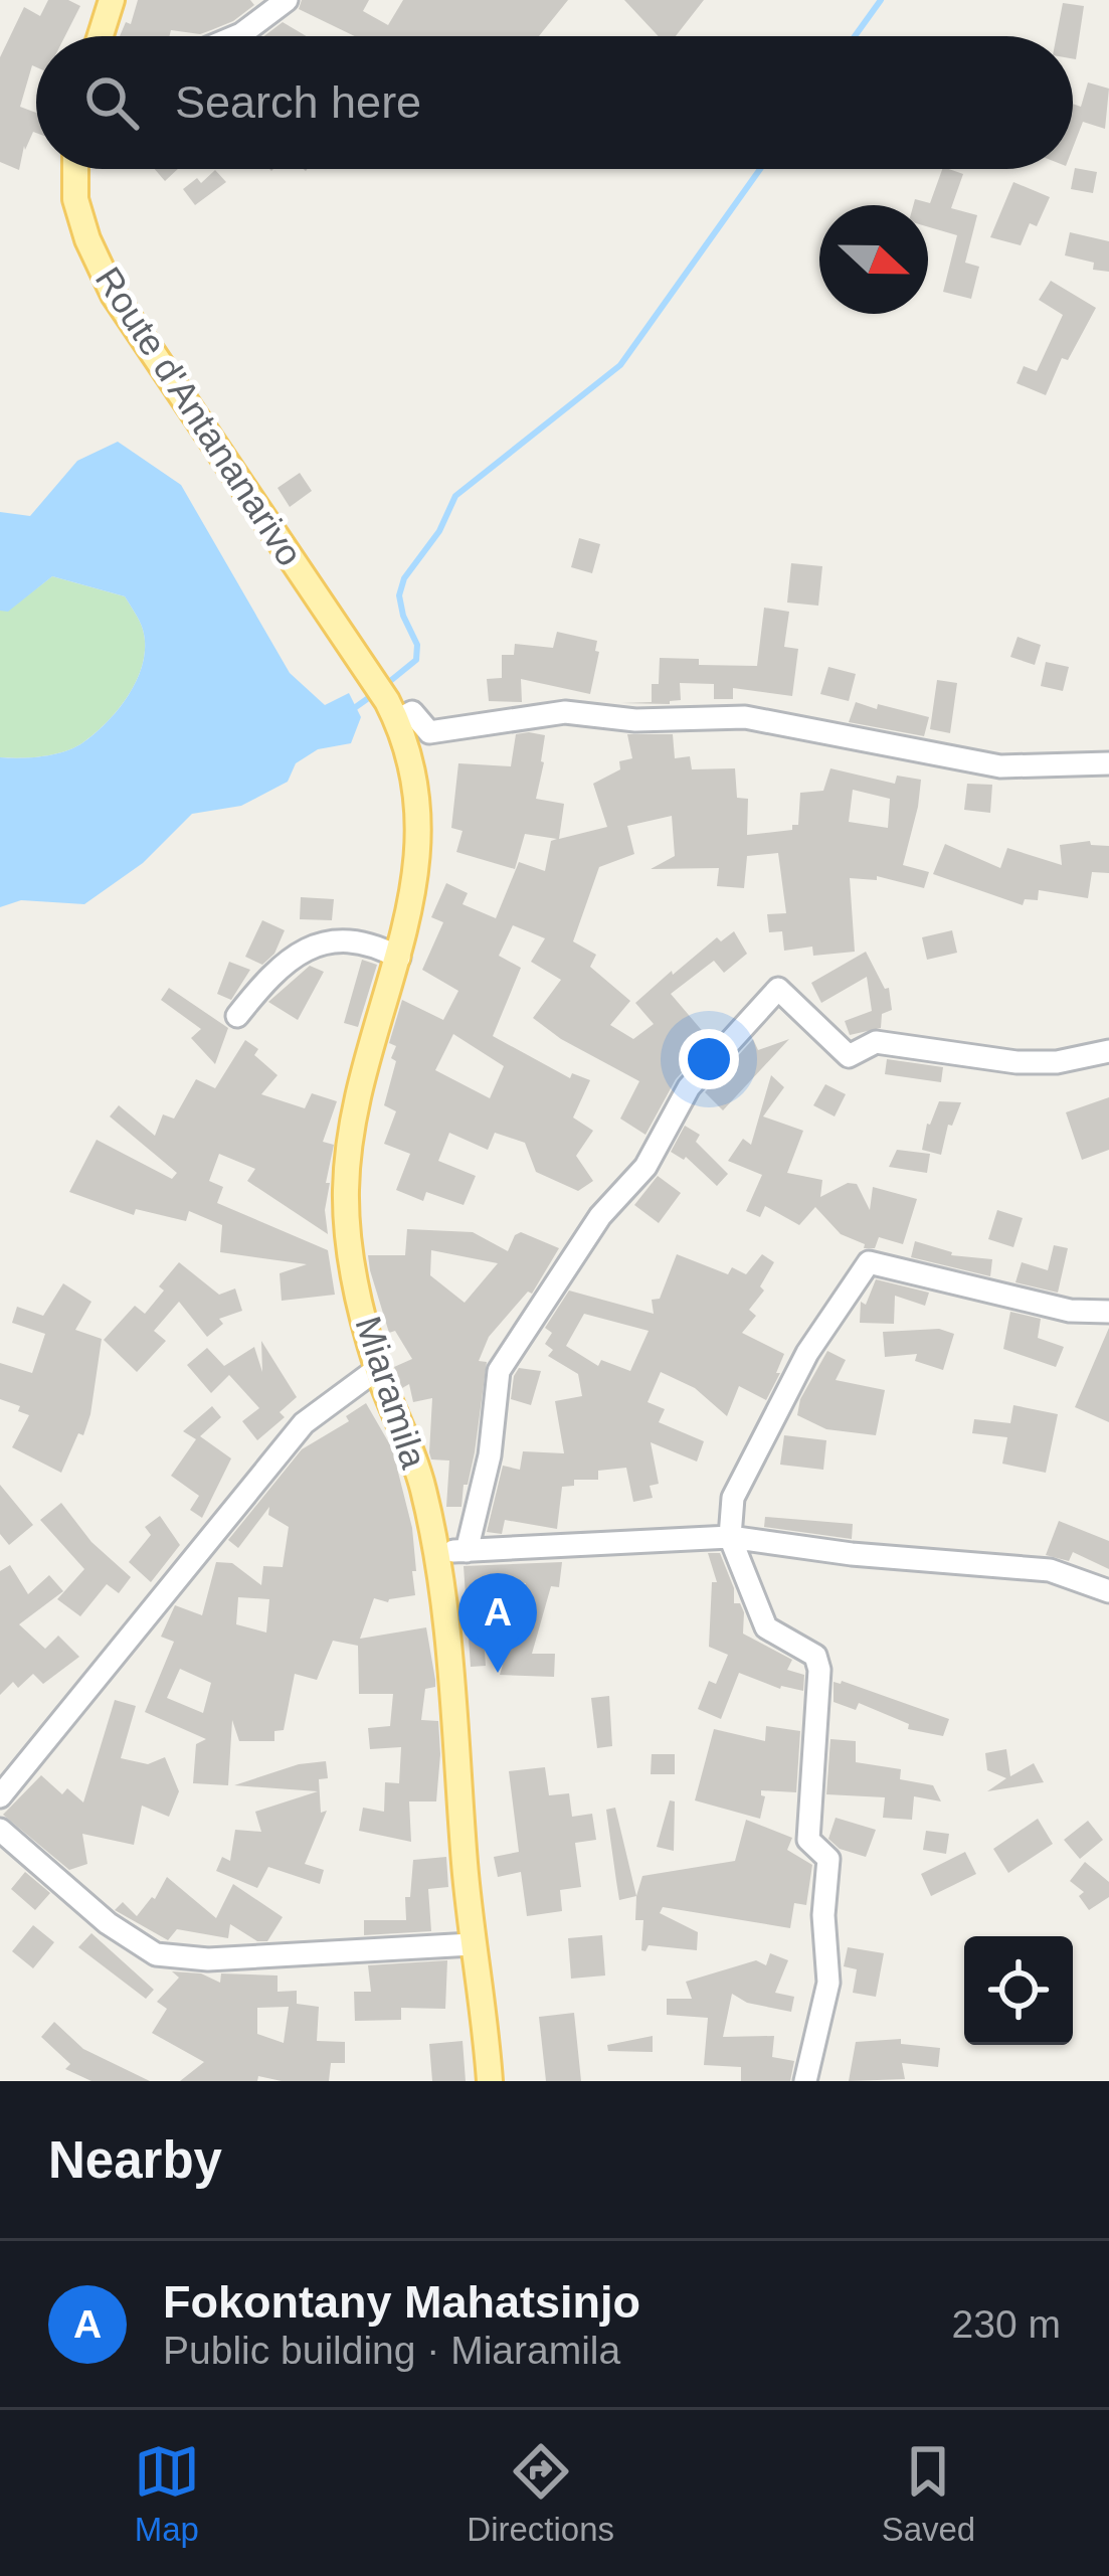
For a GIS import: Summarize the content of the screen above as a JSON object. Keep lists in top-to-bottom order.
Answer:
{
  "streets": {
    "main road": ["Route d'Antananarivo", "Miaramila"]
  },
  "crossings": [
    ["Route d'Antananarivo", "Miaramila"]
  ],
  "north": "right",
  "page": {
    "search": "Search here",
    "pins": "A",
    "heading": "Nearby",
    "list": [
      {
        "mark": "A",
        "name": "Fokontany Mahatsinjo",
        "note": "Public building · Miaramila",
        "value": "230 m"
      }
    ],
    "nav": ["Map", "Directions", "Saved"]
  }
}
